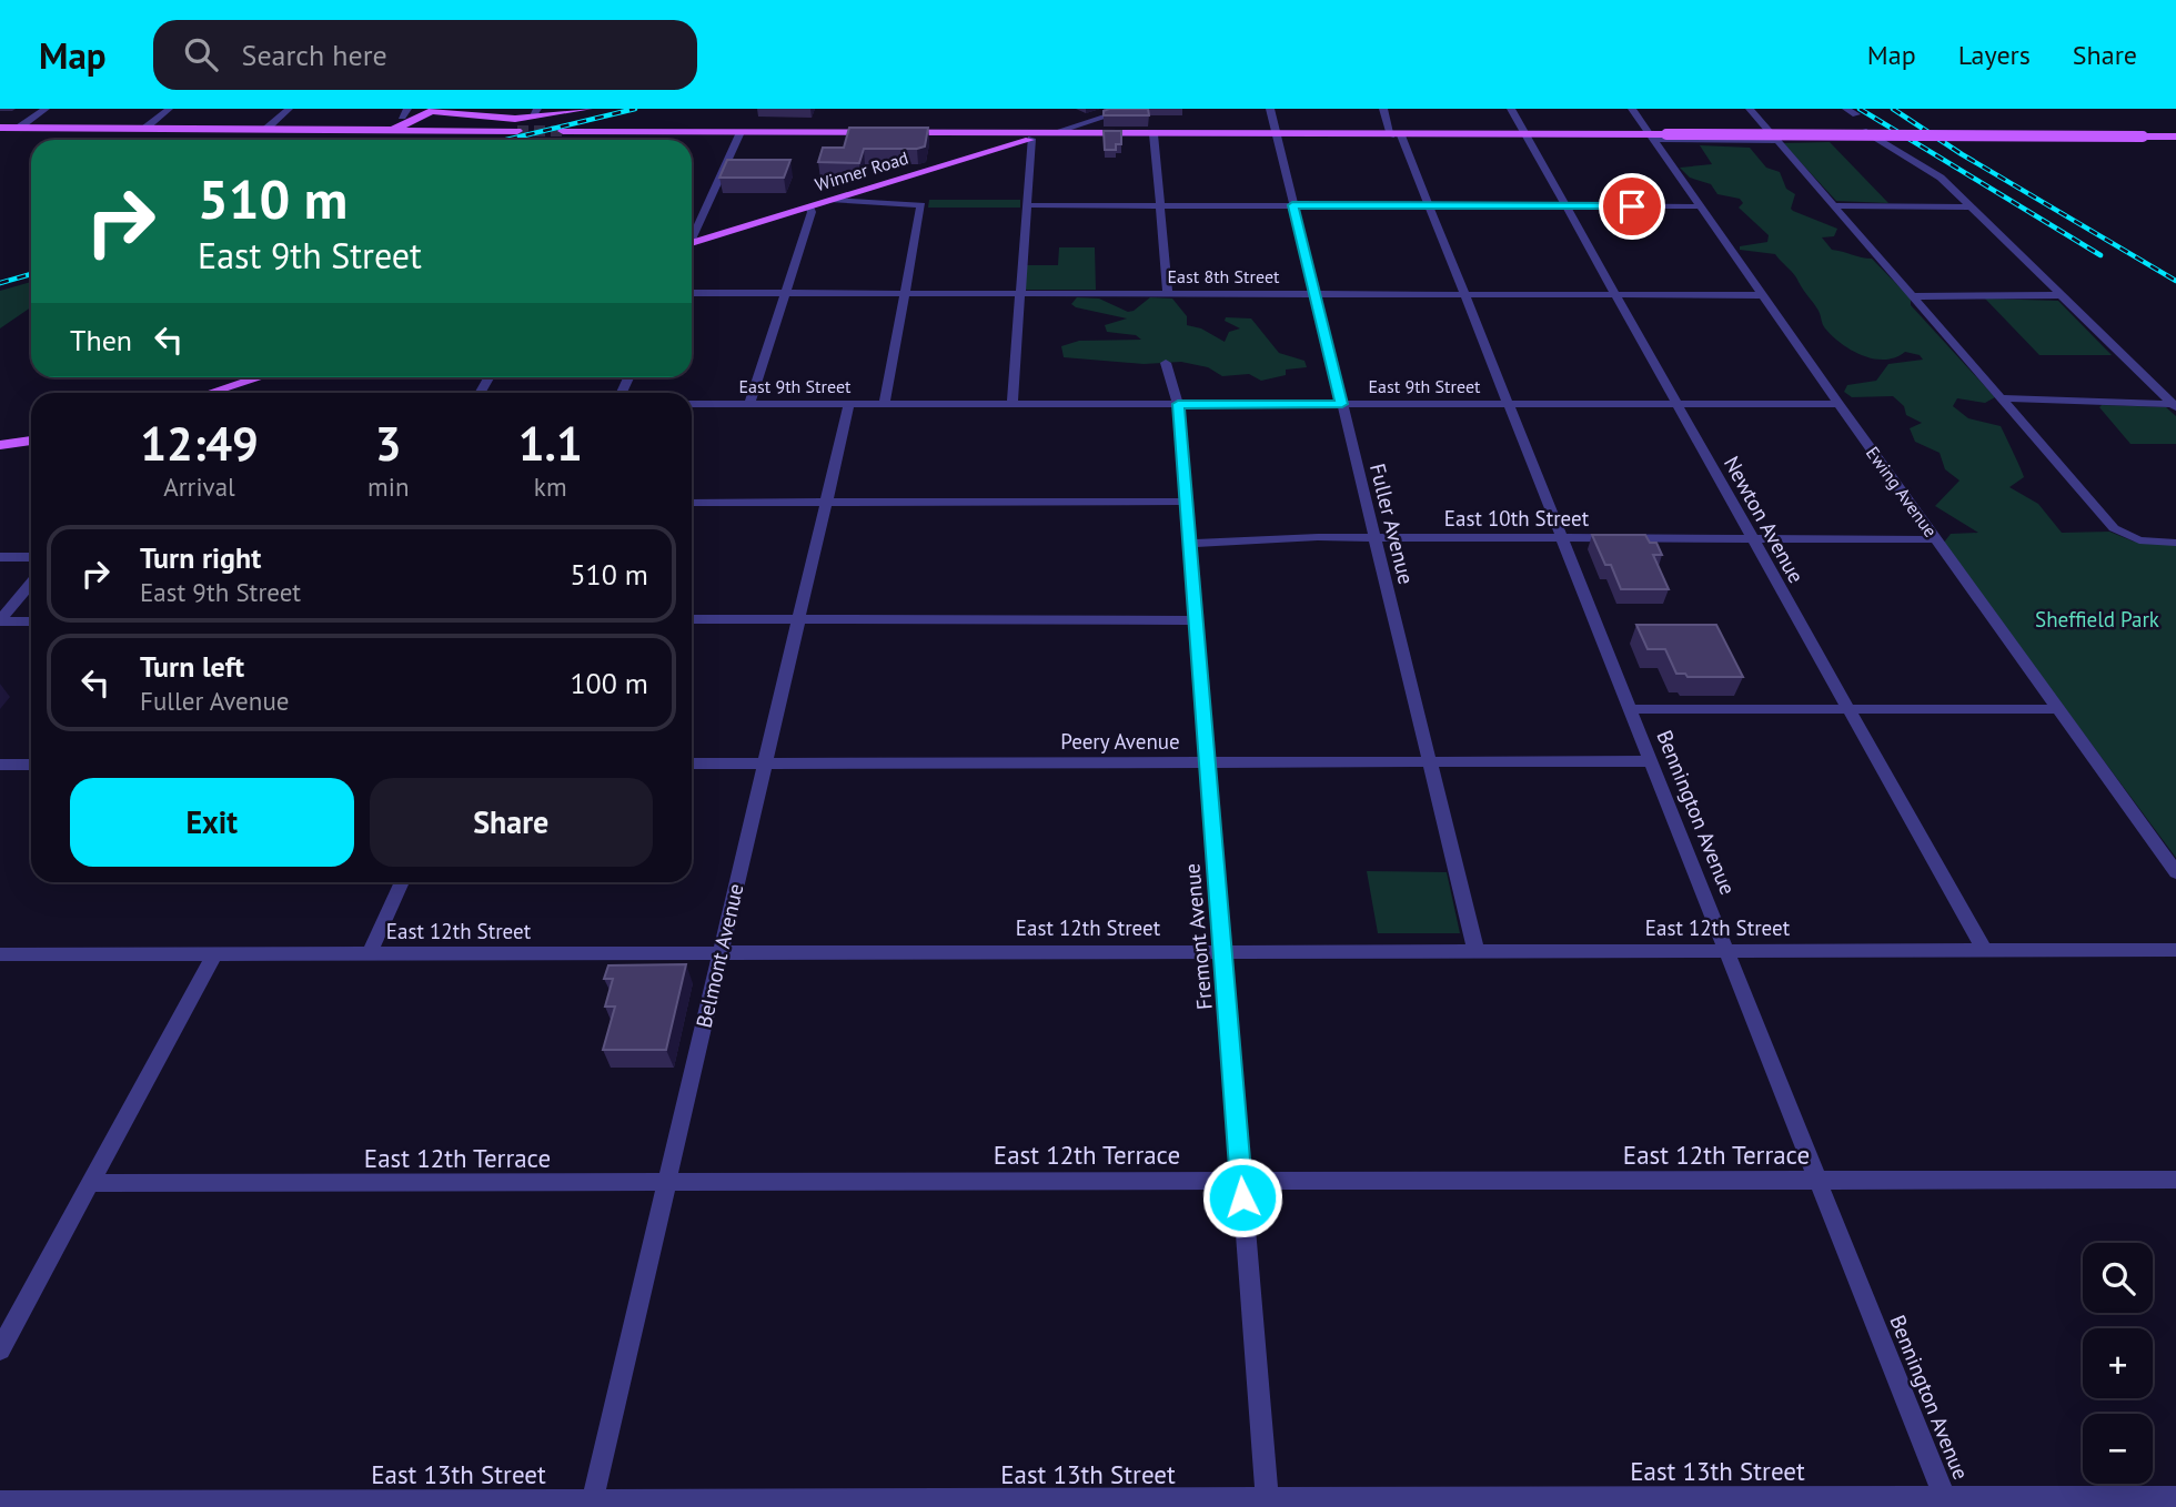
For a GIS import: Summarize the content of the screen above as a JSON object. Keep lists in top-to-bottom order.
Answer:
{
  "streets": {
    "main road": ["Winner Road"],
    "street": [
      "East 8th Street",
      "East 9th Street",
      "Ewing Avenue",
      "East 10th Street",
      "Newton Avenue",
      "Fuller Avenue",
      "Peery Avenue",
      "Bennington Avenue",
      "East 12th Street",
      "Fremont Avenue",
      "Belmont Avenue",
      "East 12th Terrace",
      "East 13th Street"
    ]
  },
  "crossings": [
    ["East 8th Street", "Ewing Avenue"],
    ["East 8th Street", "Newton Avenue"],
    ["East 8th Street", "Fuller Avenue"],
    ["East 8th Street", "Bennington Avenue"],
    ["East 9th Street", "Ewing Avenue"],
    ["East 9th Street", "Newton Avenue"],
    ["East 9th Street", "Fuller Avenue"],
    ["East 9th Street", "Bennington Avenue"],
    ["East 9th Street", "Fremont Avenue"],
    ["East 9th Street", "Belmont Avenue"],
    ["Ewing Avenue", "East 10th Street"],
    ["East 10th Street", "Newton Avenue"],
    ["East 10th Street", "Fuller Avenue"],
    ["East 10th Street", "Bennington Avenue"],
    ["East 10th Street", "Fremont Avenue"],
    ["Newton Avenue", "East 12th Street"],
    ["Fuller Avenue", "Peery Avenue"],
    ["Fuller Avenue", "East 12th Street"],
    ["Peery Avenue", "Bennington Avenue"],
    ["Peery Avenue", "Fremont Avenue"],
    ["Peery Avenue", "Belmont Avenue"],
    ["Bennington Avenue", "East 12th Street"],
    ["Bennington Avenue", "East 12th Terrace"],
    ["Bennington Avenue", "East 13th Street"],
    ["East 12th Street", "Fremont Avenue"],
    ["East 12th Street", "Belmont Avenue"],
    ["Fremont Avenue", "East 12th Terrace"],
    ["Fremont Avenue", "East 13th Street"],
    ["Belmont Avenue", "East 12th Terrace"],
    ["Belmont Avenue", "East 13th Street"]
  ],
  "parks": ["Sheffield Park"],
  "page": {
    "header": "Map",
    "search": "Search here",
    "nav": ["Map", "Layers", "Share"],
    "turn": ["510 m", "East 9th Street"],
    "then": "Then",
    "eta": [
      "12:49",
      "Arrival",
      "3",
      "min",
      "1.1",
      "km"
    ],
    "list": [
      {
        "name": "Turn right",
        "note": "East 9th Street",
        "value": "510 m"
      },
      {
        "name": "Turn left",
        "note": "Fuller Avenue",
        "value": "100 m"
      }
    ],
    "buttons": ["Exit", "Share"],
    "map_buttons": ["+", "−"]
  }
}
